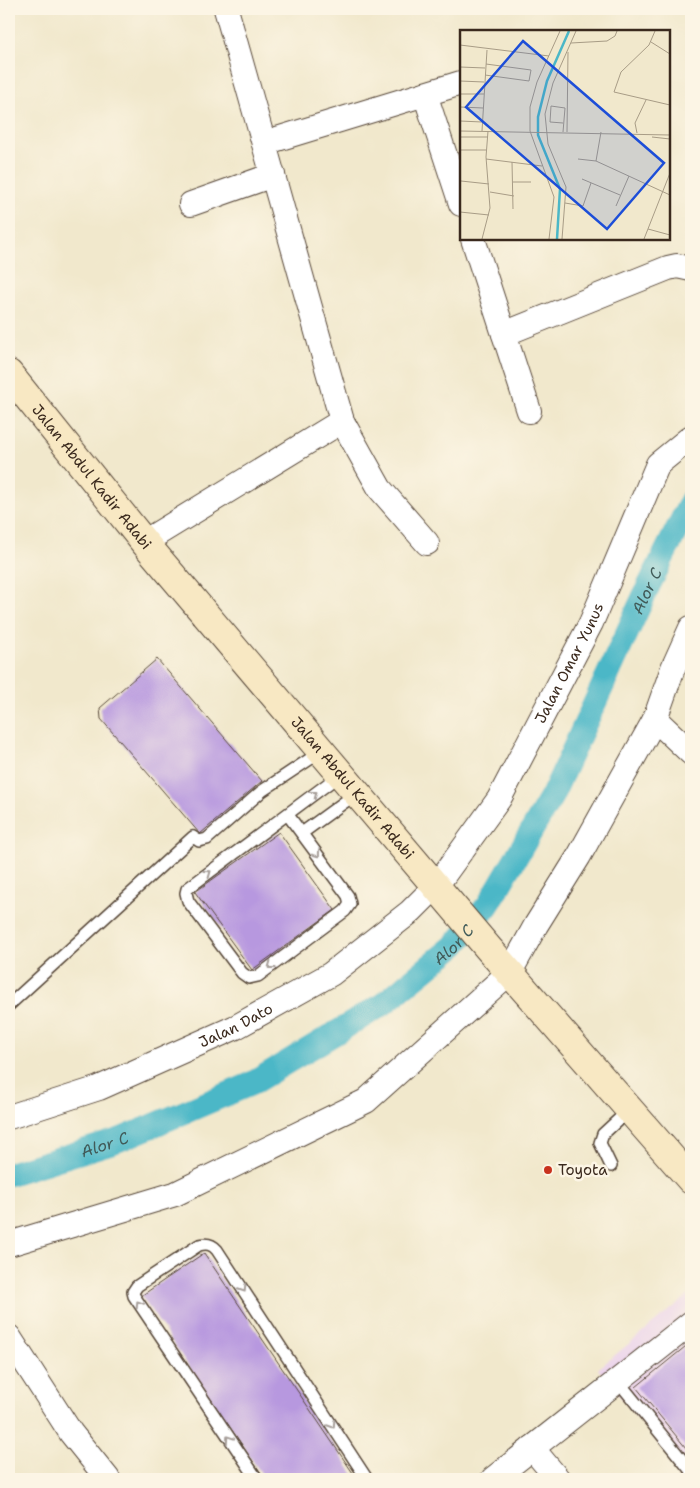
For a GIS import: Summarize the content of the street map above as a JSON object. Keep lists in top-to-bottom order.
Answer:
{
  "streets": {
    "main road": ["Jalan Abdul Kadir Adabi"],
    "street": ["Jalan Omar Yunus", "Jalan Dato"]
  },
  "crossings": [
    ["Jalan Abdul Kadir Adabi", "Jalan Omar Yunus"],
    ["Jalan Abdul Kadir Adabi", "Jalan Dato"],
    ["Jalan Omar Yunus", "Jalan Dato"]
  ],
  "water": ["Alor C"],
  "places": ["Toyota"]
}
